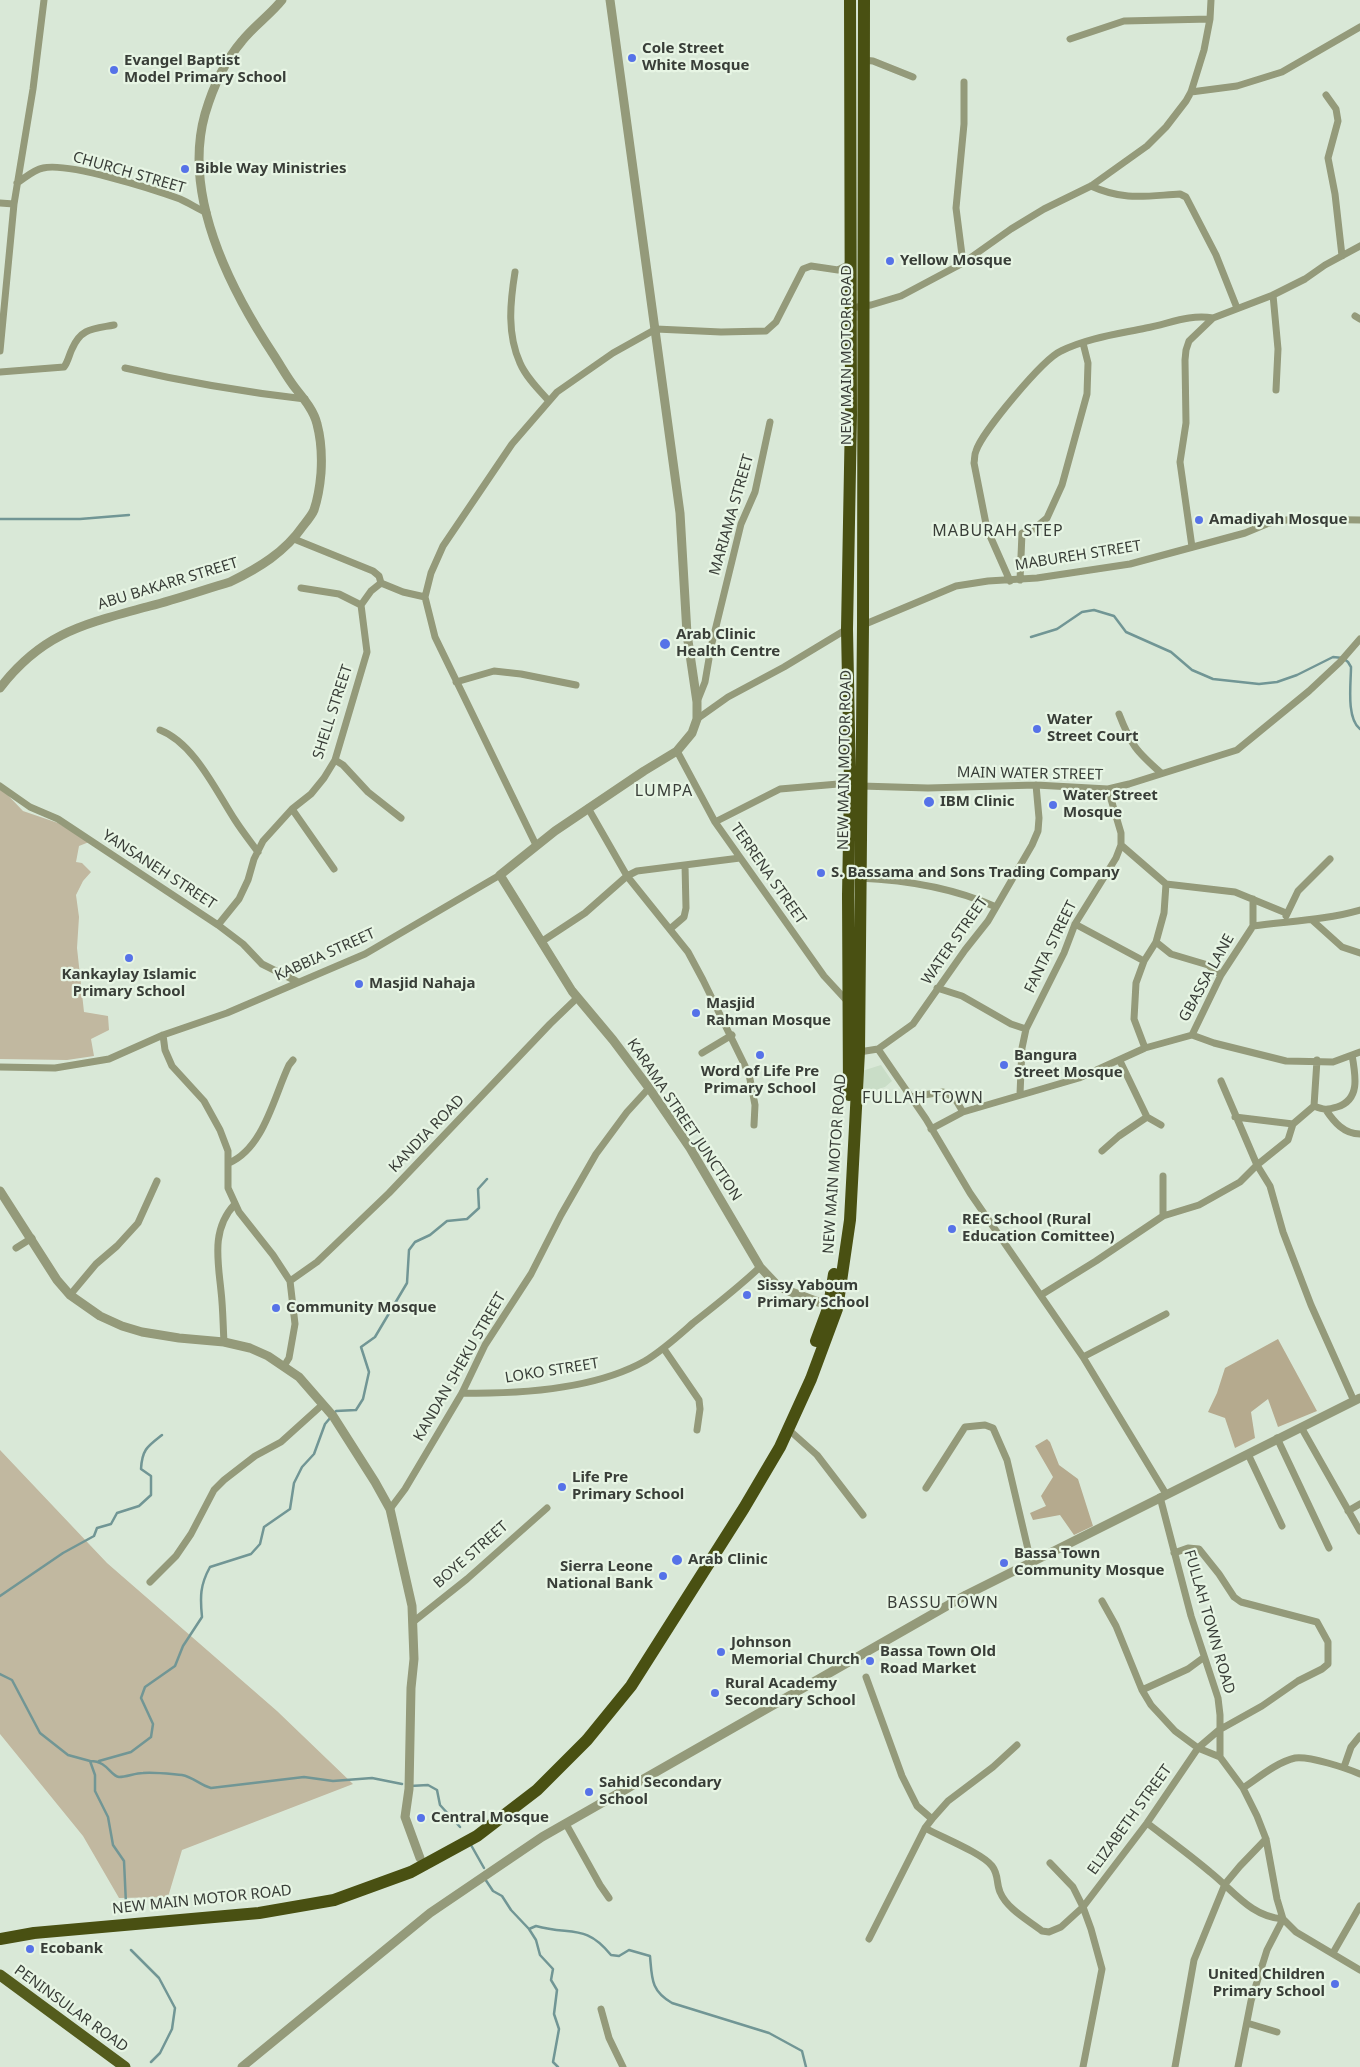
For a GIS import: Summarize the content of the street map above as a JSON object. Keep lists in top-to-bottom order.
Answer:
{
  "streets": {
    "highway": ["NEW MAIN MOTOR ROAD"],
    "main road": ["PENINSULAR ROAD"],
    "street": [
      "CHURCH STREET",
      "MARIAMA STREET",
      "MABUREH STREET",
      "ABU BAKARR STREET",
      "SHELL STREET",
      "MAIN WATER STREET",
      "YANSANEH STREET",
      "TERRENA STREET",
      "WATER STREET",
      "FANTA STREET",
      "KABBIA STREET",
      "GBASSA LANE",
      "KARAMA STREET JUNCTION",
      "KANDIA ROAD",
      "KANDAN SHEKU STREET",
      "LOKO STREET",
      "BOYE STREET",
      "FULLAH TOWN ROAD",
      "ELIZABETH STREET"
    ]
  },
  "crossings": [
    ["CHURCH STREET", "ABU BAKARR STREET"],
    ["NEW MAIN MOTOR ROAD", "MABUREH STREET"],
    ["NEW MAIN MOTOR ROAD", "MAIN WATER STREET"],
    ["NEW MAIN MOTOR ROAD", "TERRENA STREET"],
    ["NEW MAIN MOTOR ROAD", "WATER STREET"],
    ["NEW MAIN MOTOR ROAD", "KARAMA STREET JUNCTION"],
    ["SHELL STREET", "YANSANEH STREET"],
    ["MAIN WATER STREET", "TERRENA STREET"],
    ["MAIN WATER STREET", "WATER STREET"],
    ["YANSANEH STREET", "KABBIA STREET"],
    ["TERRENA STREET", "KABBIA STREET"],
    ["WATER STREET", "FULLAH TOWN ROAD"],
    ["KABBIA STREET", "KARAMA STREET JUNCTION"],
    ["KARAMA STREET JUNCTION", "KANDIA ROAD"],
    ["KARAMA STREET JUNCTION", "KANDAN SHEKU STREET"],
    ["KARAMA STREET JUNCTION", "LOKO STREET"],
    ["KANDAN SHEKU STREET", "LOKO STREET"],
    ["FULLAH TOWN ROAD", "ELIZABETH STREET"]
  ],
  "districts": [
    "MABURAH STEP",
    "LUMPA",
    "FULLAH TOWN",
    "BASSU TOWN"
  ],
  "places": [
    "Cole Street White Mosque",
    "Evangel Baptist Model Primary School",
    "Bible Way Ministries",
    "Yellow Mosque",
    "Amadiyah Mosque",
    "Arab Clinic Health Centre",
    "Water Street Court",
    "IBM Clinic",
    "Water Street Mosque",
    "S. Bassama and Sons Trading Company",
    "Kankaylay Islamic Primary School",
    "Masjid Nahaja",
    "Masjid Rahman Mosque",
    "Word of Life Pre Primary School",
    "Bangura Street Mosque",
    "REC School (Rural Education Comittee)",
    "Sissy Yaboum Primary School",
    "Community Mosque",
    "Life Pre Primary School",
    "Arab Clinic",
    "Bassa Town Community Mosque",
    "Sierra Leone National Bank",
    "Johnson Memorial Church",
    "Bassa Town Old Road Market",
    "Rural Academy Secondary School",
    "Sahid Secondary School",
    "Central Mosque",
    "Ecobank",
    "United Children Primary School"
  ]
}
